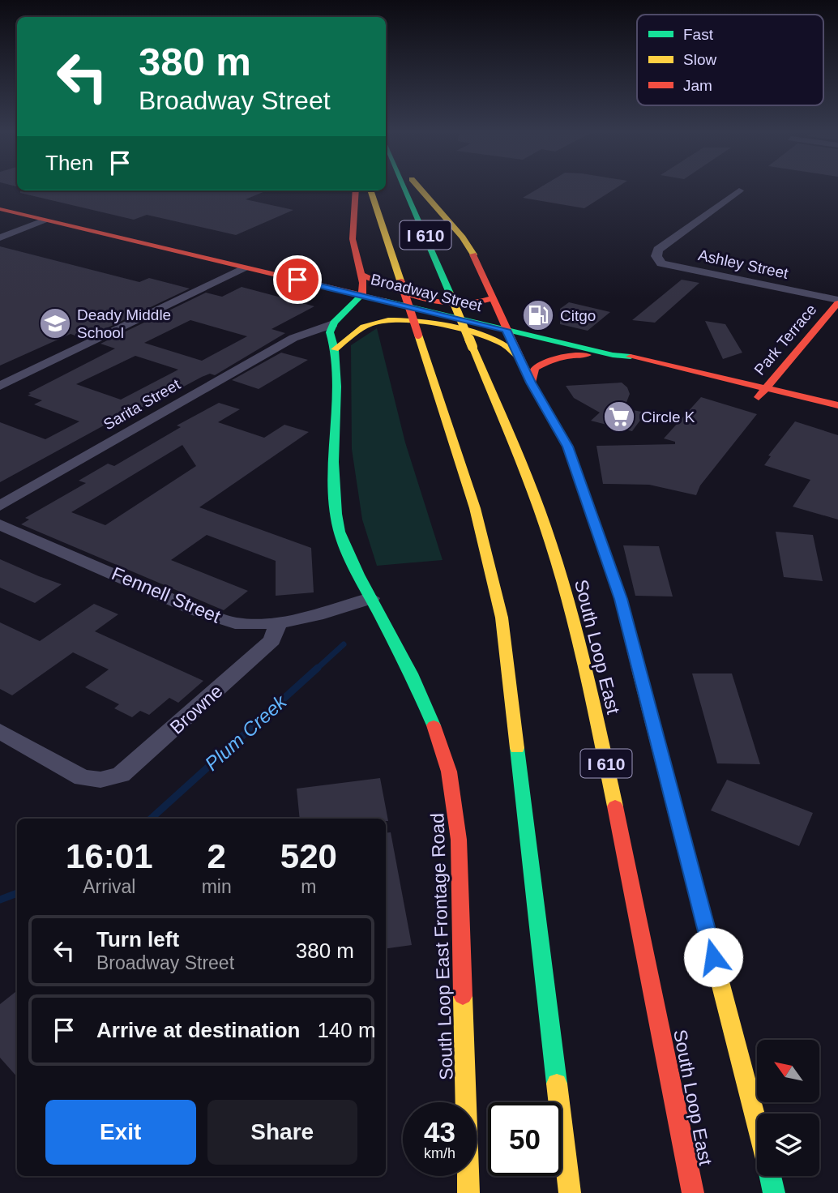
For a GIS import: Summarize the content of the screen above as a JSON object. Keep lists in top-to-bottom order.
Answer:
{
  "streets": {
    "main road": [
      "I 610",
      "Broadway Street",
      "Park Terrace",
      "South Loop East",
      "South Loop East Frontage Road"
    ],
    "street": [
      "Ashley Street",
      "Sarita Street",
      "Fennell Street",
      "Browne"
    ]
  },
  "crossings": [
    ["Ashley Street", "Park Terrace"],
    ["Broadway Street", "Park Terrace"],
    ["Sarita Street", "South Loop East Frontage Road"],
    ["Fennell Street", "Browne"],
    ["Fennell Street", "South Loop East Frontage Road"]
  ],
  "water": ["Plum Creek"],
  "places": {
    "fuel station": ["Citgo"],
    "school or university": ["Deady Middle School"],
    "supermarket": ["Circle K"]
  },
  "legend": ["Fast", "Slow", "Jam"],
  "north": "top left",
  "page": {
    "turn": ["380 m", "Broadway Street"],
    "then": "Then",
    "eta": [
      "16:01",
      "Arrival",
      "2",
      "min",
      "520",
      "m"
    ],
    "list": [
      {
        "name": "Turn left",
        "note": "Broadway Street",
        "value": "380 m"
      },
      {
        "name": "Arrive at destination",
        "value": "140 m"
      }
    ],
    "buttons": ["Exit", "Share"],
    "speed": "43 km/h",
    "limit": "50"
  }
}
